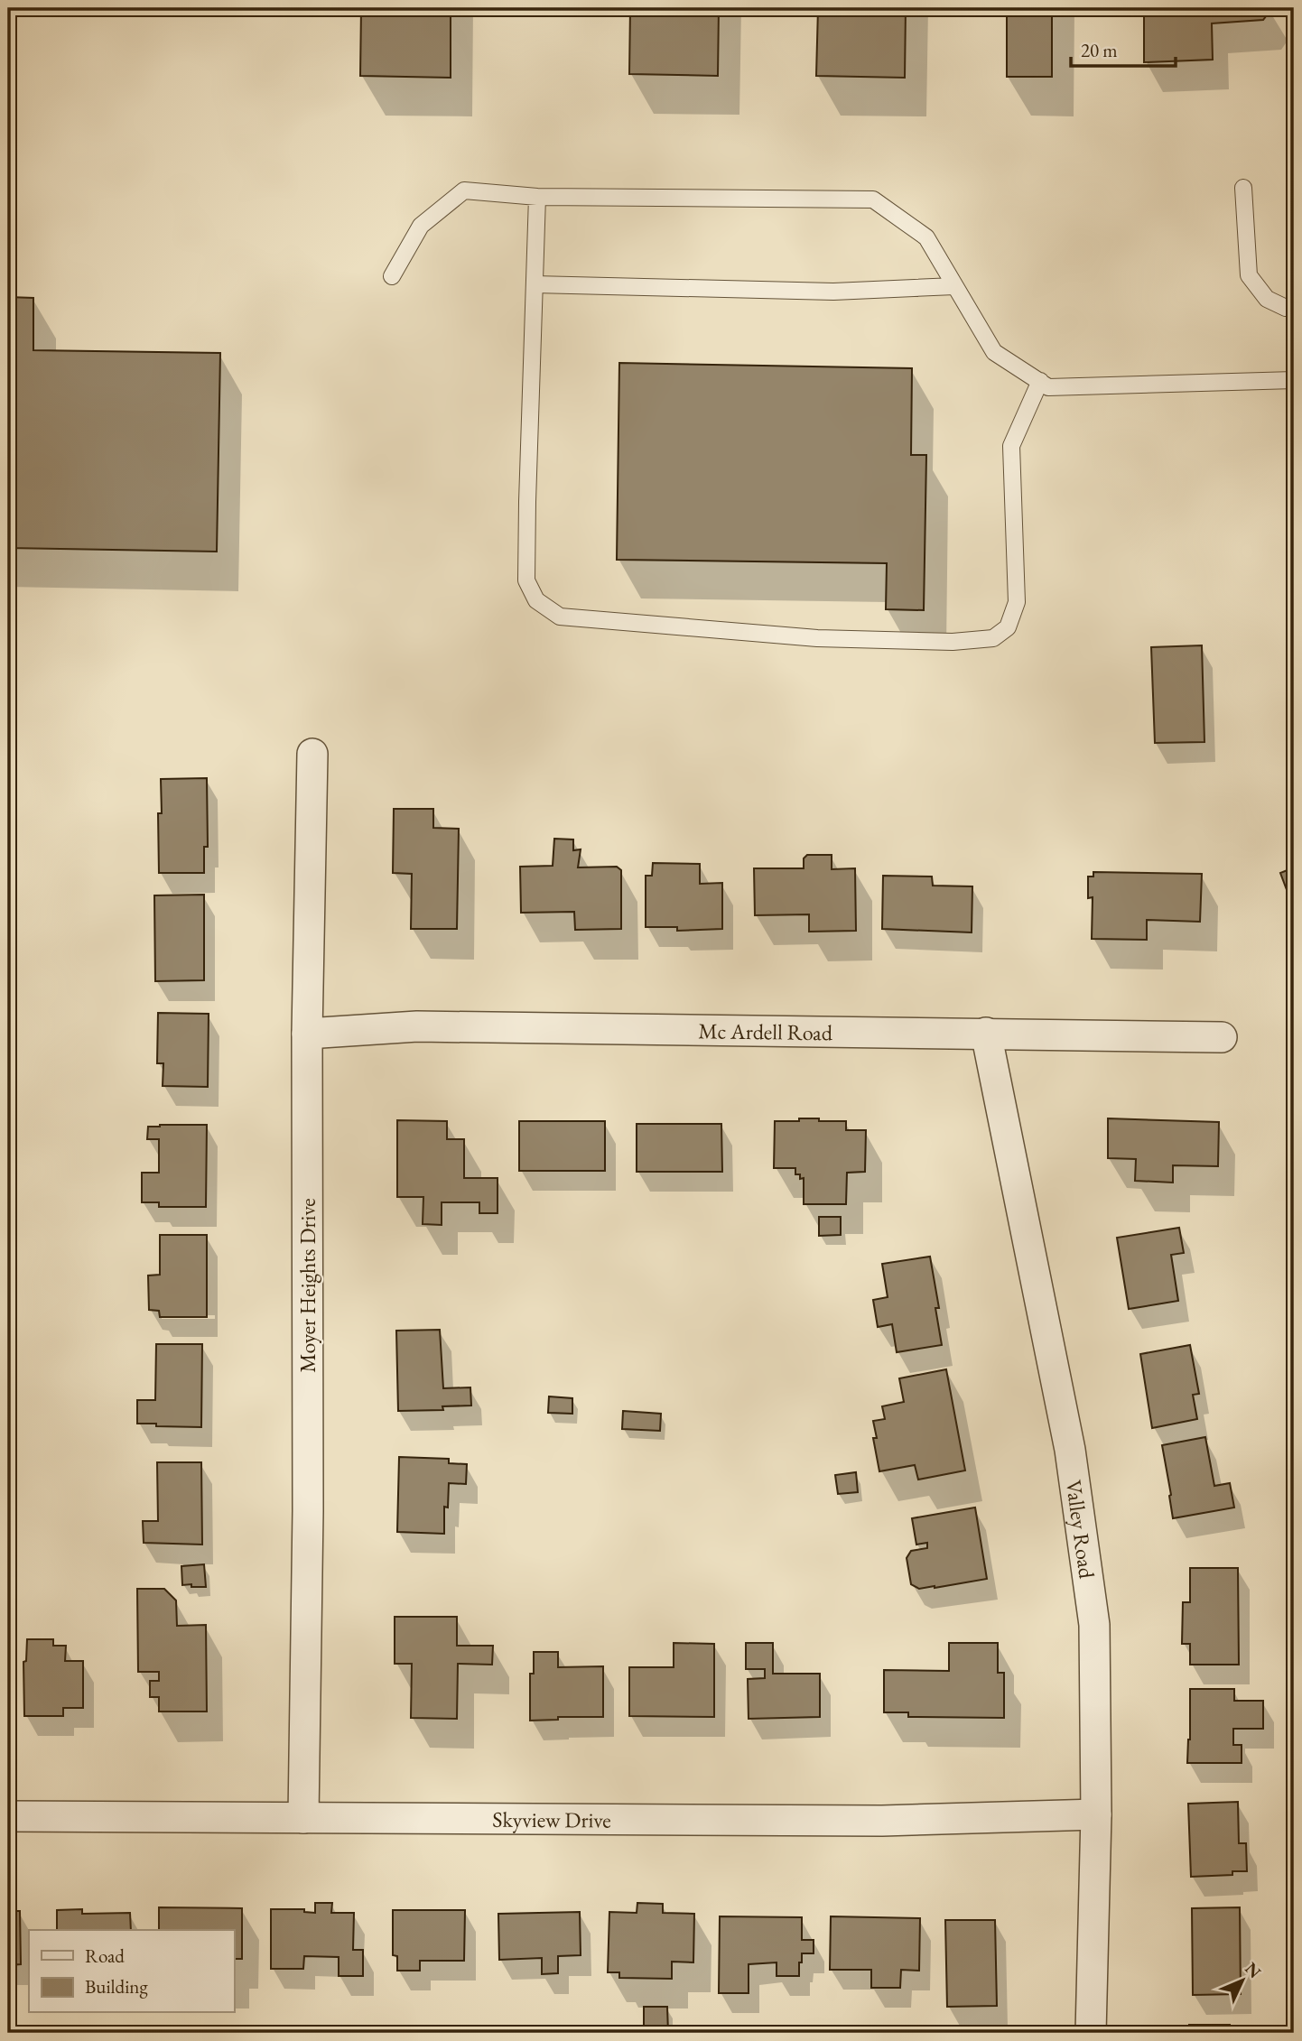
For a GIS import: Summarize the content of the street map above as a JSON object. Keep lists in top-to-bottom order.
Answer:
{
  "streets": {
    "street": [
      "Mc Ardell Road",
      "Moyer Heights Drive",
      "Valley Road",
      "Skyview Drive"
    ]
  },
  "crossings": [
    ["Mc Ardell Road", "Moyer Heights Drive"],
    ["Mc Ardell Road", "Valley Road"],
    ["Moyer Heights Drive", "Skyview Drive"],
    ["Valley Road", "Skyview Drive"]
  ],
  "legend": ["Road", "Building"],
  "scale_bar": "20 m",
  "north": "top right"
}
